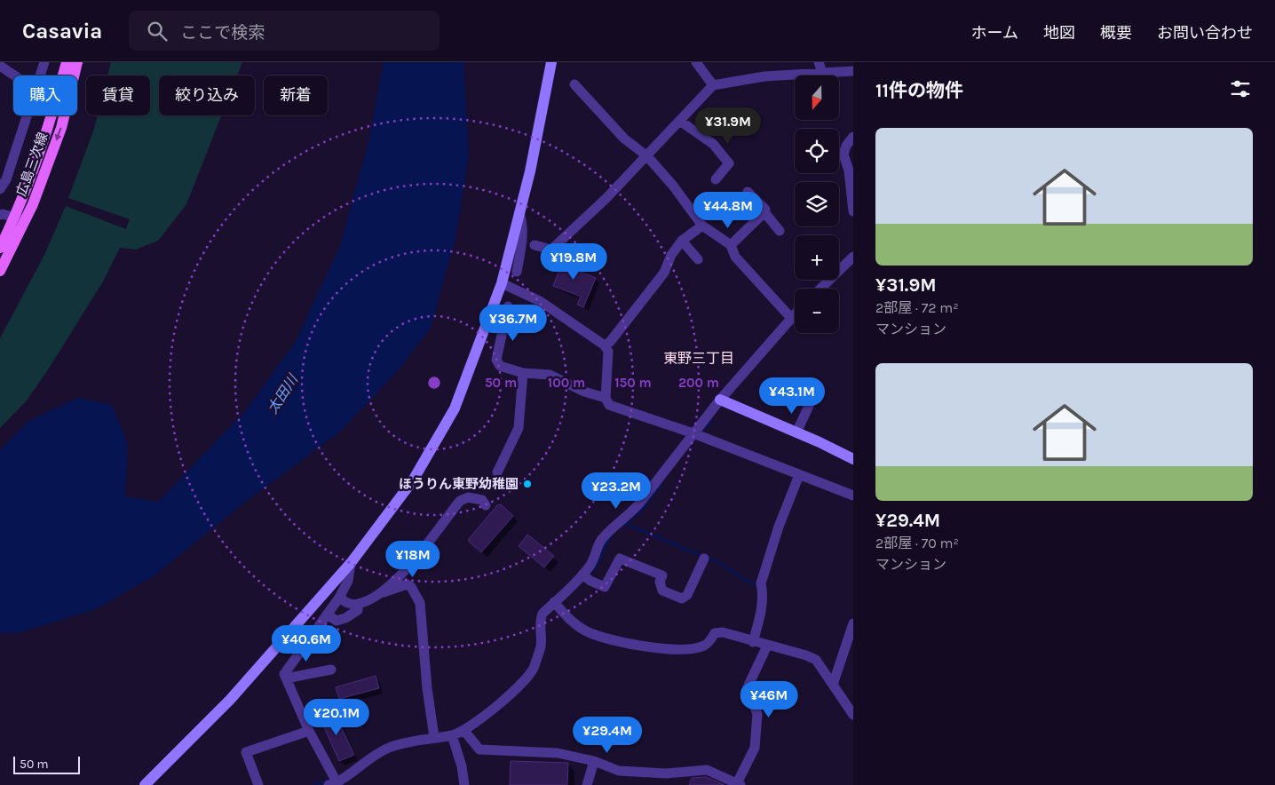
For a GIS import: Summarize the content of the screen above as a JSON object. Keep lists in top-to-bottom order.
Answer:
{
  "streets": {
    "main road": ["広島三次線"]
  },
  "districts": ["東野三丁目"],
  "water": ["太田川"],
  "places": ["ほうりん東野幼稚園"],
  "scale_bar": "50 m",
  "north": "bottom",
  "page": {
    "header": "Casavia",
    "search": "ここで検索",
    "nav": [
      "ホーム",
      "地図",
      "概要",
      "お問い合わせ"
    ],
    "heading": "11件の物件",
    "map_buttons": ["+", "−"],
    "chip": [
      "購入",
      "賃貸",
      "絞り込み",
      "新着"
    ],
    "price": [
      "¥31.9M",
      "¥44.8M",
      "¥19.8M",
      "¥36.7M",
      "¥43.1M",
      "¥23.2M",
      "¥18M",
      "¥40.6M",
      "¥46M",
      "¥20.1M",
      "¥29.4M"
    ],
    "list": [
      {
        "name": "¥31.9M",
        "note": "2部屋 · 72 m² · マンション"
      },
      {
        "name": "¥29.4M",
        "note": "2部屋 · 70 m² · マンション"
      }
    ],
    "scale": "50 m"
  },
  "rings": [
    "50 m",
    "100 m",
    "150 m",
    "200 m"
  ]
}
